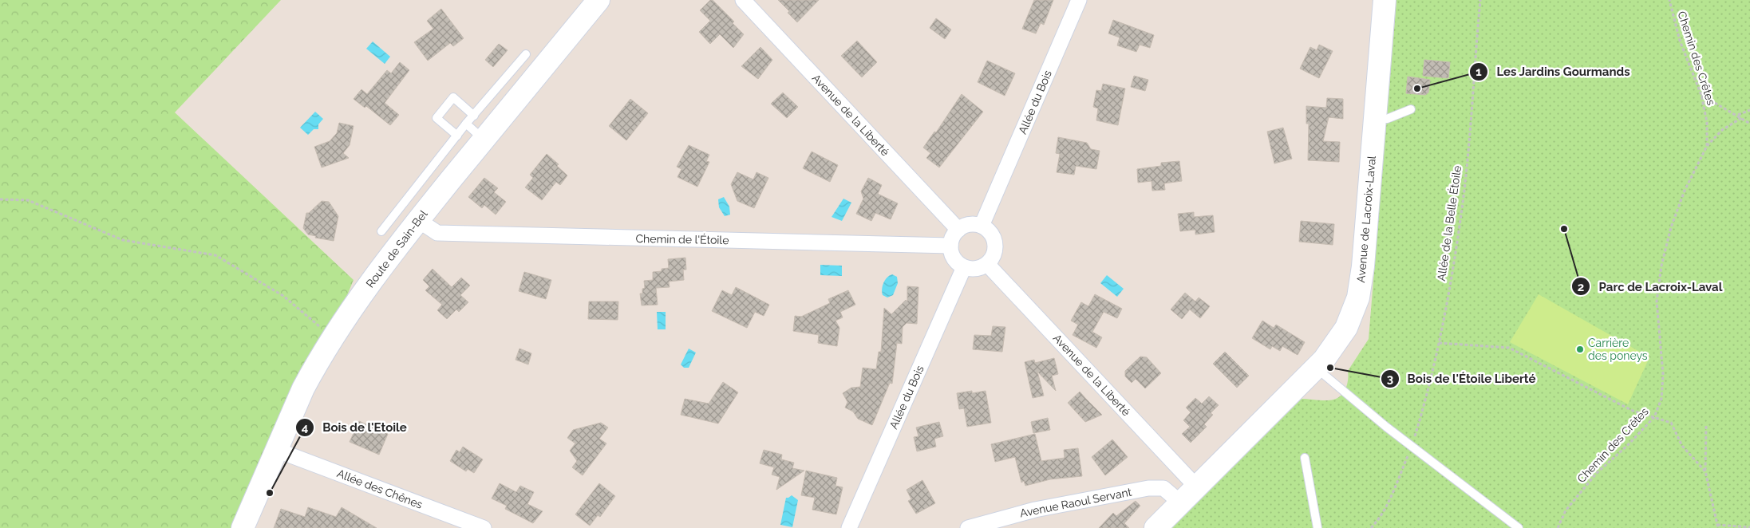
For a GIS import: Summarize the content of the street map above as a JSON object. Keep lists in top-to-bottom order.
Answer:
{
  "streets": {
    "main road": ["Avenue de Lacroix-Laval", "Route de Sain-Bel"],
    "street": [
      "Allée du Bois",
      "Avenue de la Liberté",
      "Chemin de l'Étoile",
      "Allée des Chênes",
      "Avenue Raoul Servant"
    ],
    "path": ["Chemin des Crêtes", "Allée de la Belle Étoile"]
  },
  "crossings": [
    ["Allée du Bois", "Avenue de la Liberté"],
    ["Allée du Bois", "Chemin de l'Étoile"],
    ["Avenue de la Liberté", "Avenue de Lacroix-Laval"],
    ["Avenue de la Liberté", "Chemin de l'Étoile"],
    ["Avenue de Lacroix-Laval", "Avenue Raoul Servant"],
    ["Chemin de l'Étoile", "Route de Sain-Bel"],
    ["Route de Sain-Bel", "Allée des Chênes"]
  ],
  "places": [
    "Les Jardins Gourmands",
    "Parc de Lacroix-Laval",
    "Carrière des poneys",
    "Bois de l'Étoile Liberté",
    "Bois de l'Etoile"
  ]
}
